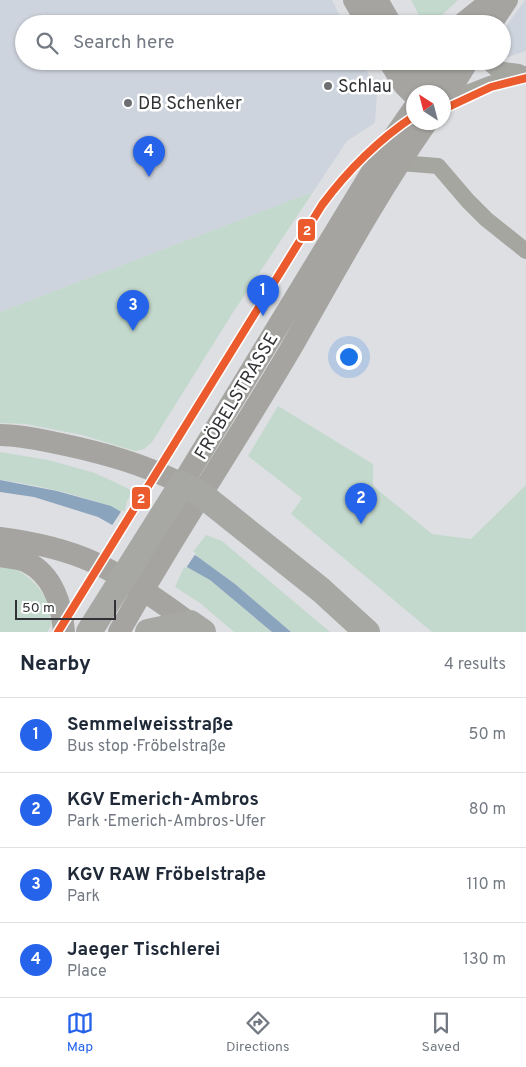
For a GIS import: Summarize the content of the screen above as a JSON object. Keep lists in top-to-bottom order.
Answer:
{
  "streets": {
    "main road": ["FRÖBELSTRASSE"]
  },
  "places": ["Schlau", "DB Schenker"],
  "lines": ["transit line 2"],
  "scale_bar": "50 m",
  "north": "top left",
  "page": {
    "search": "Search here",
    "pins": [
      "4",
      "1",
      "3",
      "2"
    ],
    "scale": "50 m",
    "heading": ["Nearby", "4 results"],
    "list": [
      {
        "mark": "1",
        "name": "Semmelweisstraße",
        "note": "Bus stop · Fröbelstraße",
        "value": "50 m"
      },
      {
        "mark": "2",
        "name": "KGV Emerich-Ambros",
        "note": "Park · Emerich-Ambros-Ufer",
        "value": "80 m"
      },
      {
        "mark": "3",
        "name": "KGV RAW Fröbelstraße",
        "note": "Park",
        "value": "110 m"
      },
      {
        "mark": "4",
        "name": "Jaeger Tischlerei",
        "note": "Place",
        "value": "130 m"
      }
    ],
    "nav": ["Map", "Directions", "Saved"]
  }
}
